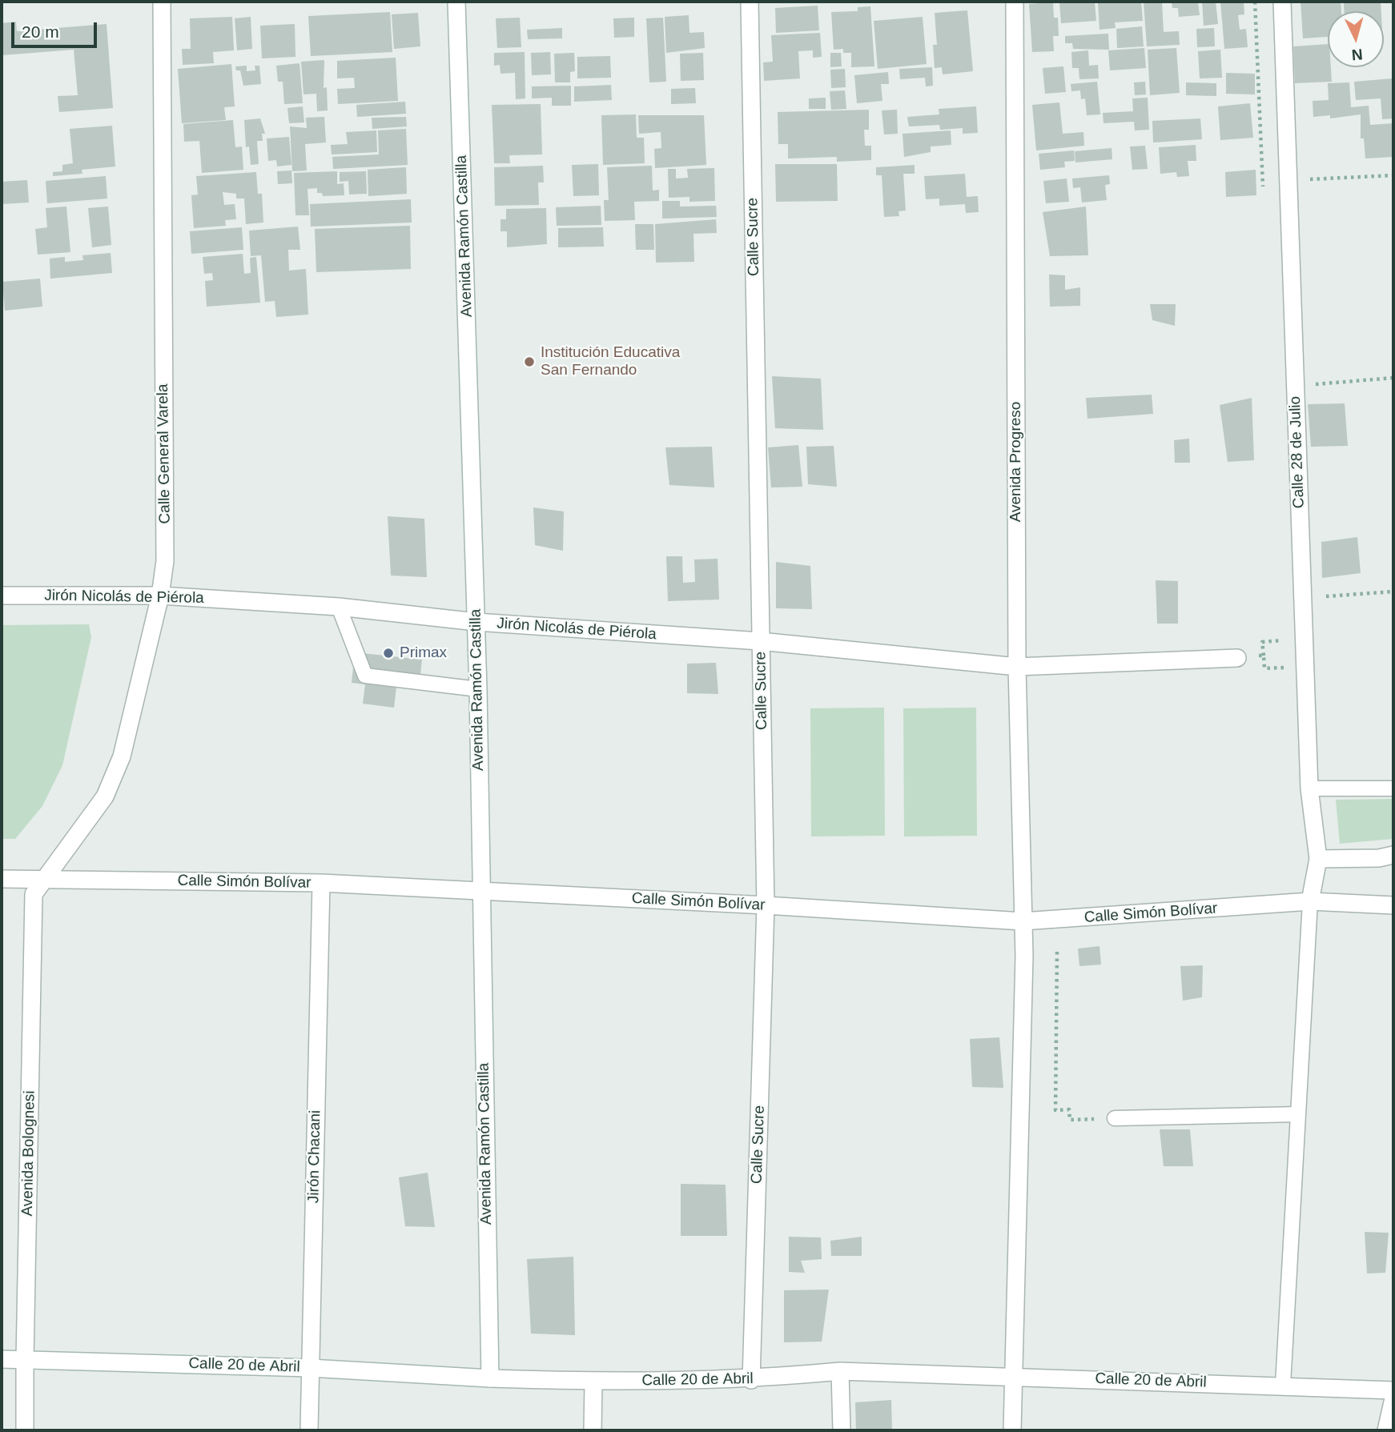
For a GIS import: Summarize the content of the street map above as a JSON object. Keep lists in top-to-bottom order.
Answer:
{
  "streets": {
    "street": [
      "Avenida Ramón Castilla",
      "Calle Sucre",
      "Calle 28 de Julio",
      "Calle General Varela",
      "Avenida Progreso",
      "Jirón Nicolás de Piérola",
      "Calle Simón Bolívar",
      "Avenida Bolognesi",
      "Jirón Chacani",
      "Calle 20 de Abril"
    ]
  },
  "crossings": [
    ["Avenida Ramón Castilla", "Jirón Nicolás de Piérola"],
    ["Avenida Ramón Castilla", "Calle Simón Bolívar"],
    ["Avenida Ramón Castilla", "Calle 20 de Abril"],
    ["Calle Sucre", "Jirón Nicolás de Piérola"],
    ["Calle Sucre", "Calle Simón Bolívar"],
    ["Calle Sucre", "Calle 20 de Abril"],
    ["Calle 28 de Julio", "Calle Simón Bolívar"],
    ["Calle General Varela", "Jirón Nicolás de Piérola"],
    ["Calle General Varela", "Calle Simón Bolívar"],
    ["Calle General Varela", "Avenida Bolognesi"],
    ["Avenida Progreso", "Jirón Nicolás de Piérola"],
    ["Avenida Progreso", "Calle Simón Bolívar"],
    ["Avenida Progreso", "Calle 20 de Abril"],
    ["Calle Simón Bolívar", "Avenida Bolognesi"],
    ["Calle Simón Bolívar", "Jirón Chacani"],
    ["Avenida Bolognesi", "Calle 20 de Abril"],
    ["Jirón Chacani", "Calle 20 de Abril"]
  ],
  "places": ["Institución Educativa San Fernando", "Primax"],
  "scale_bar": "20 m",
  "north": "bottom"
}
